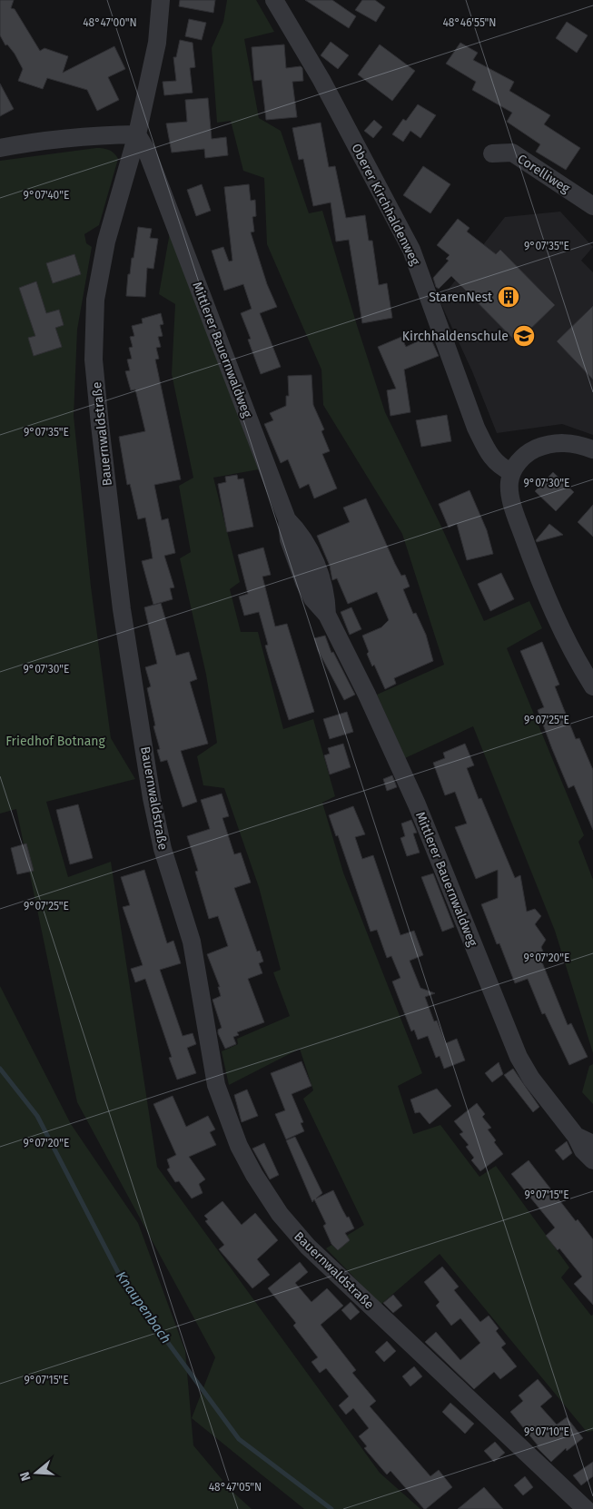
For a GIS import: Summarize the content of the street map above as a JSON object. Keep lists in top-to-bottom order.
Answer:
{
  "streets": {
    "street": [
      "Corelliweg",
      "Oberer Kirchhaldenweg",
      "Mittlerer Bauernwaldweg",
      "Bauernwaldstraße"
    ]
  },
  "crossings": [
    ["Mittlerer Bauernwaldweg", "Bauernwaldstraße"]
  ],
  "water": ["Knaupenbach"],
  "parks": ["Friedhof Botnang"],
  "places": {
    "building": ["StarenNest"],
    "school or university": ["Kirchhaldenschule"]
  },
  "north": "left",
  "coordinates": [
    "48°47'00\"N",
    "48°46'55\"N",
    "9°07'40\"E",
    "9°07'35\"E",
    "9°07'30\"E",
    "9°07'25\"E",
    "9°07'20\"E",
    "9°07'15\"E",
    "9°07'10\"E",
    "48°47'05\"N"
  ]
}
